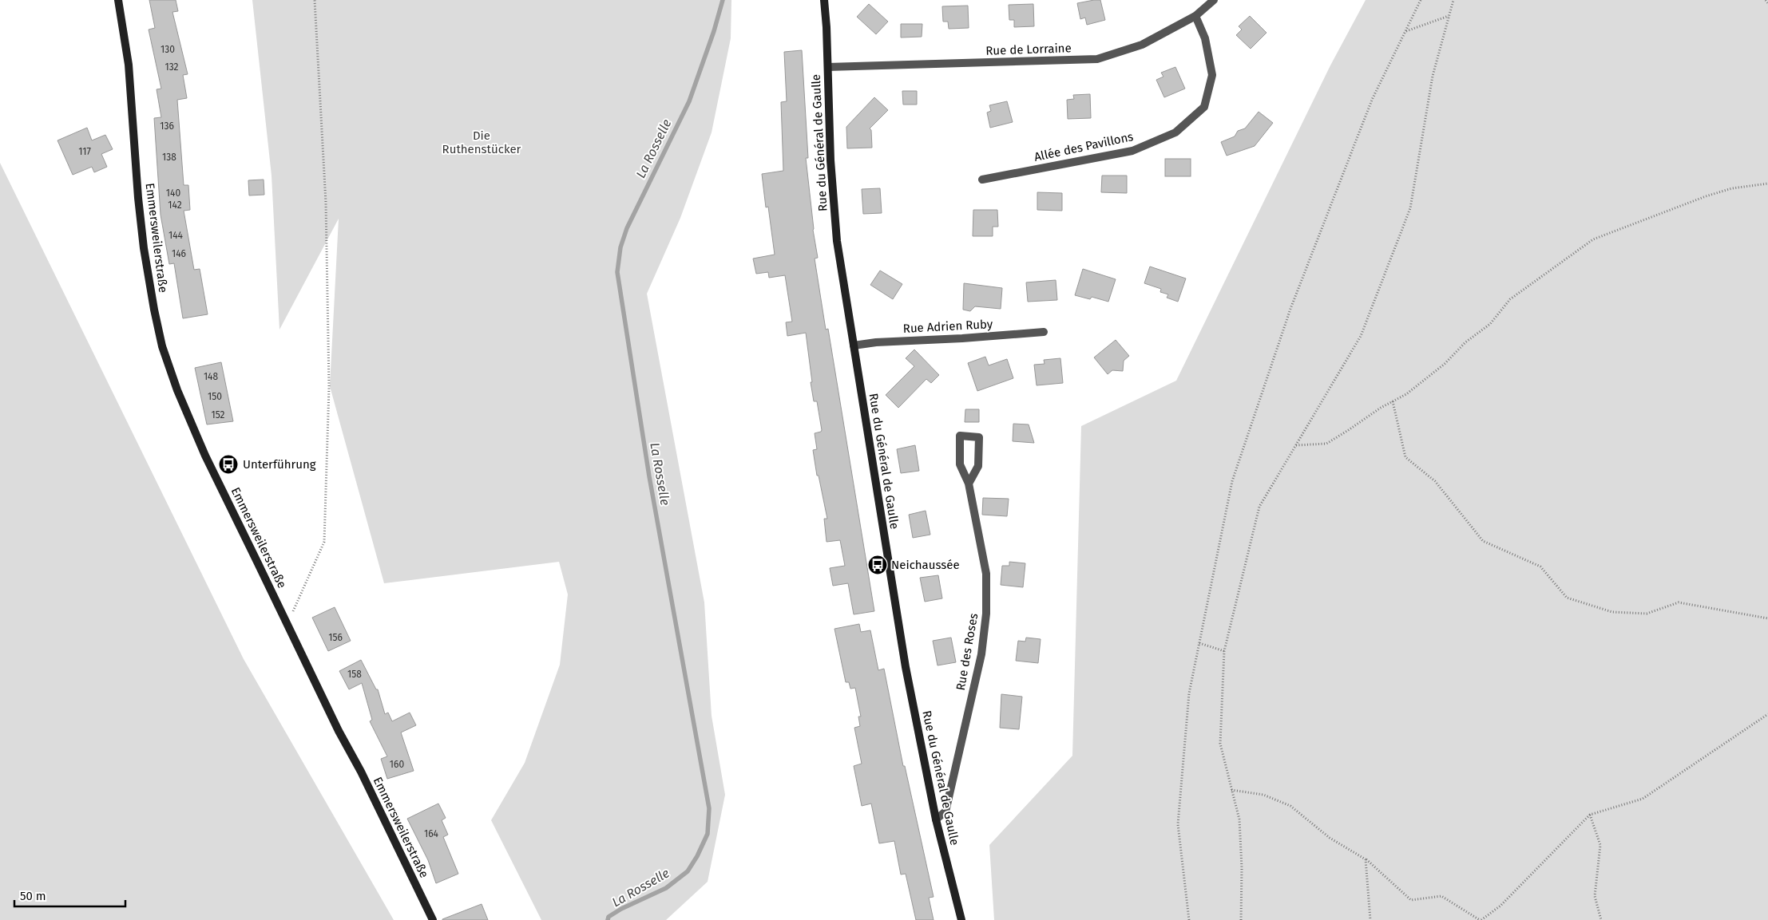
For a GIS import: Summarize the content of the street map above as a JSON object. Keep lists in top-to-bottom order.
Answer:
{
  "streets": {
    "main road": ["Rue du Général de Gaulle", "Emmersweilerstraße"],
    "street": [
      "Rue de Lorraine",
      "Allée des Pavillons",
      "Rue Adrien Ruby",
      "Rue des Roses"
    ]
  },
  "crossings": [
    ["Rue de Lorraine", "Rue du Général de Gaulle"],
    ["Rue de Lorraine", "Allée des Pavillons"],
    ["Rue du Général de Gaulle", "Rue Adrien Ruby"],
    ["Rue du Général de Gaulle", "Rue des Roses"]
  ],
  "water": ["La Rosselle"],
  "parks": ["Die Ruthenstücker"],
  "places": {
    "bus stop": ["Unterführung", "Neichaussée"]
  },
  "house_numbers": [
    "130",
    "132",
    "136",
    "117",
    "138",
    "140",
    "142",
    "144",
    "146",
    "148",
    "150",
    "152",
    "156",
    "158",
    "160",
    "164"
  ],
  "scale_bar": "50 m"
}
